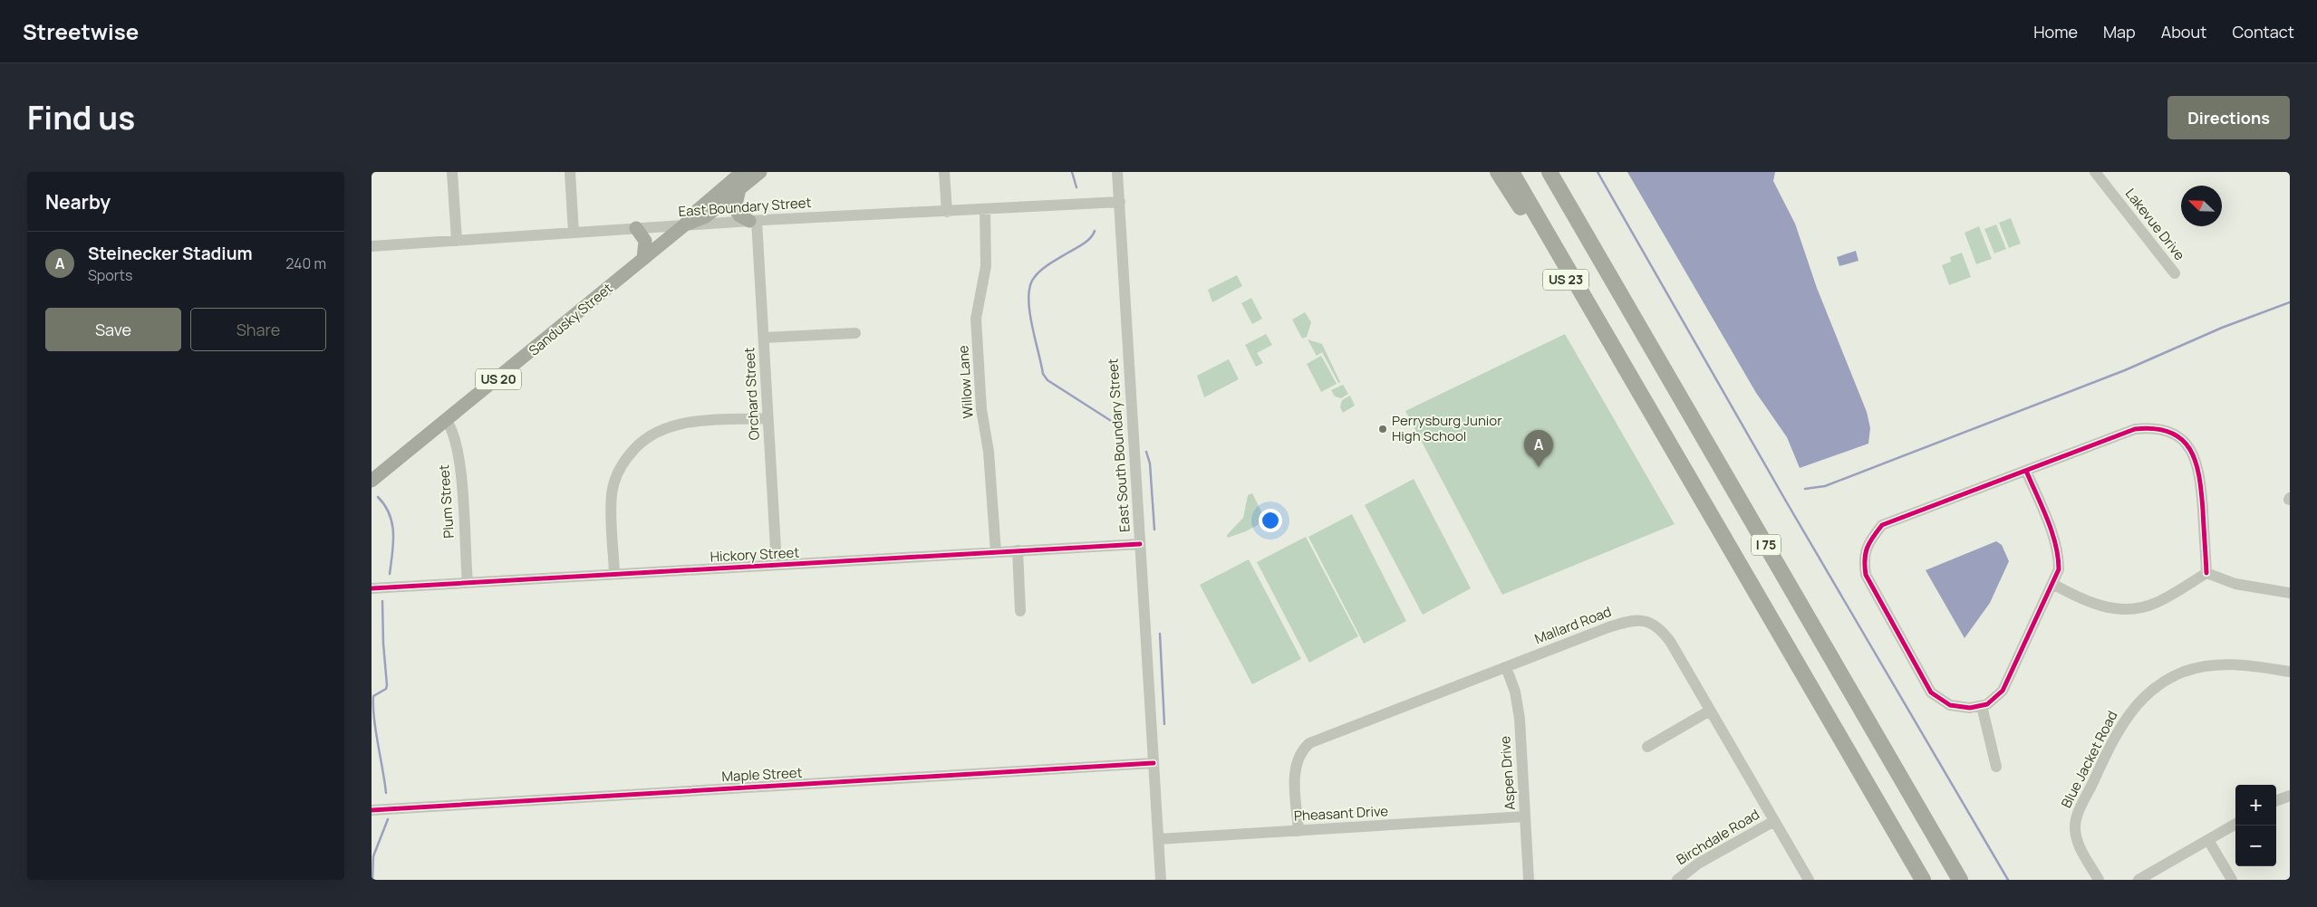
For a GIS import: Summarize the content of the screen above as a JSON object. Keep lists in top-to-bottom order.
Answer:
{
  "streets": {
    "highway": ["US 23", "I 75"],
    "main road": ["Sandusky Street", "US 20"],
    "street": [
      "East Boundary Street",
      "Lakevue Drive",
      "Willow Lane",
      "Orchard Street",
      "East South Boundary Street",
      "Plum Street",
      "Hickory Street",
      "Mallard Road",
      "Blue Jacket Road",
      "Aspen Drive",
      "Maple Street",
      "Pheasant Drive",
      "Birchdale Road"
    ]
  },
  "crossings": [
    ["East Boundary Street", "Sandusky Street"],
    ["East Boundary Street", "Willow Lane"],
    ["East Boundary Street", "Orchard Street"],
    ["East Boundary Street", "East South Boundary Street"],
    ["US 23", "I 75"],
    ["Sandusky Street", "Plum Street"],
    ["Willow Lane", "Hickory Street"],
    ["Orchard Street", "Hickory Street"],
    ["East South Boundary Street", "Hickory Street"],
    ["East South Boundary Street", "Maple Street"],
    ["East South Boundary Street", "Pheasant Drive"],
    ["Plum Street", "Hickory Street"],
    ["Mallard Road", "Aspen Drive"],
    ["Mallard Road", "Pheasant Drive"],
    ["Mallard Road", "Birchdale Road"],
    ["Aspen Drive", "Pheasant Drive"]
  ],
  "places": ["Perrysburg Junior High School"],
  "north": "top left",
  "page": {
    "header": "Streetwise",
    "nav": [
      "Home",
      "Map",
      "About",
      "Contact"
    ],
    "title": "Find us",
    "buttons": [
      "Directions",
      ["Save", "Share"]
    ],
    "heading": "Nearby",
    "list": [
      {
        "mark": "A",
        "name": "Steinecker Stadium",
        "note": "Sports",
        "value": "240 m"
      }
    ],
    "pins": "A",
    "map_buttons": ["+", "−"]
  }
}
